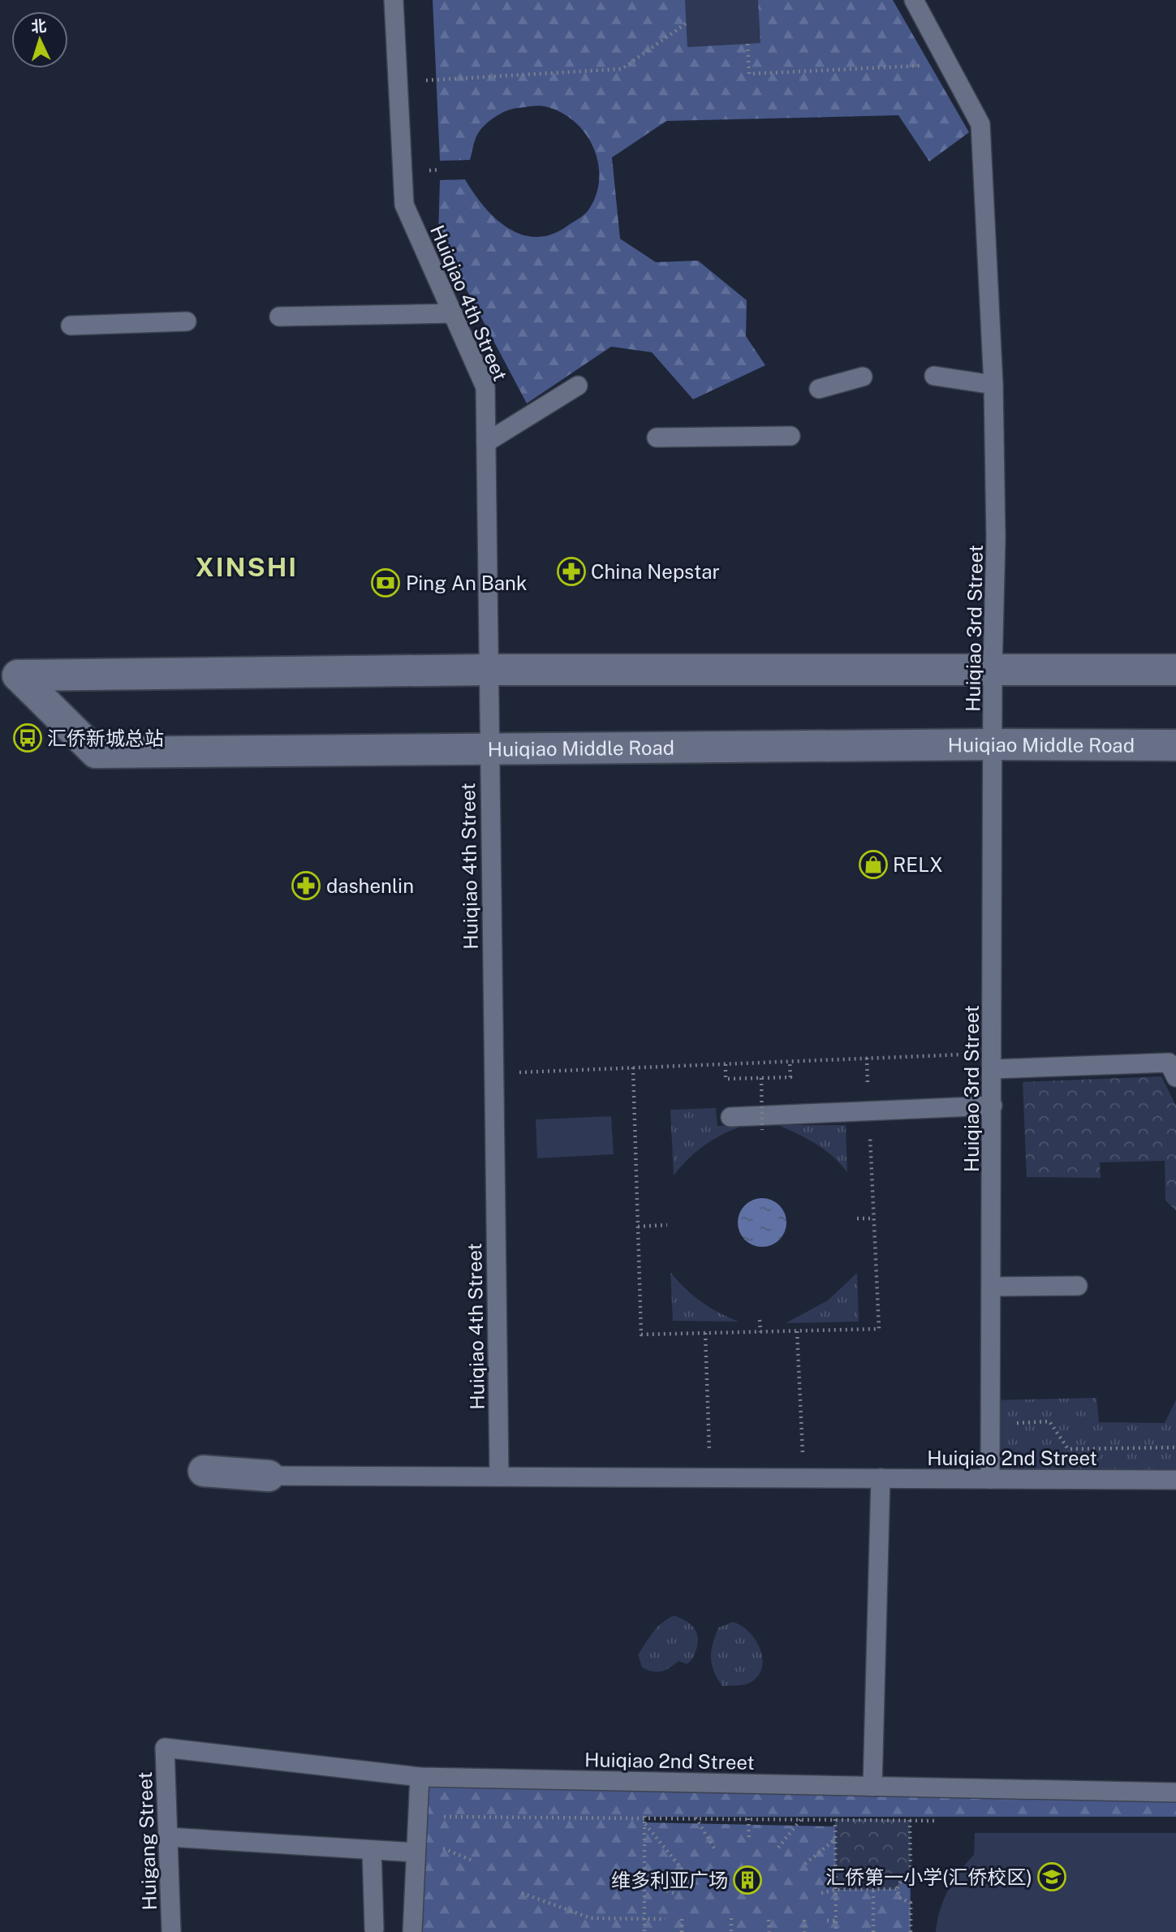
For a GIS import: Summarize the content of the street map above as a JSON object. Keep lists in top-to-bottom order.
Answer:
{
  "streets": {
    "street": ["Huiqiao Middle Road"],
    "lane": [
      "Huiqiao 4th Street",
      "Huiqiao 3rd Street",
      "Huiqiao 2nd Street",
      "Huigang Street"
    ]
  },
  "crossings": [
    ["Huiqiao 4th Street", "Huiqiao Middle Road"],
    ["Huiqiao 4th Street", "Huiqiao 2nd Street"],
    ["Huiqiao 3rd Street", "Huiqiao Middle Road"],
    ["Huiqiao 3rd Street", "Huiqiao 2nd Street"],
    ["Huiqiao 2nd Street", "Huigang Street"]
  ],
  "districts": ["XINSHI"],
  "places": {
    "pharmacy": ["China Nepstar", "dashenlin"],
    "bank": ["Ping An Bank"],
    "bus stop": ["汇侨新城总站"],
    "shop": ["RELX"],
    "school or university": ["汇侨第一小学(汇侨校区)"],
    "building": ["维多利亚广场"]
  },
  "north": "top"
}
